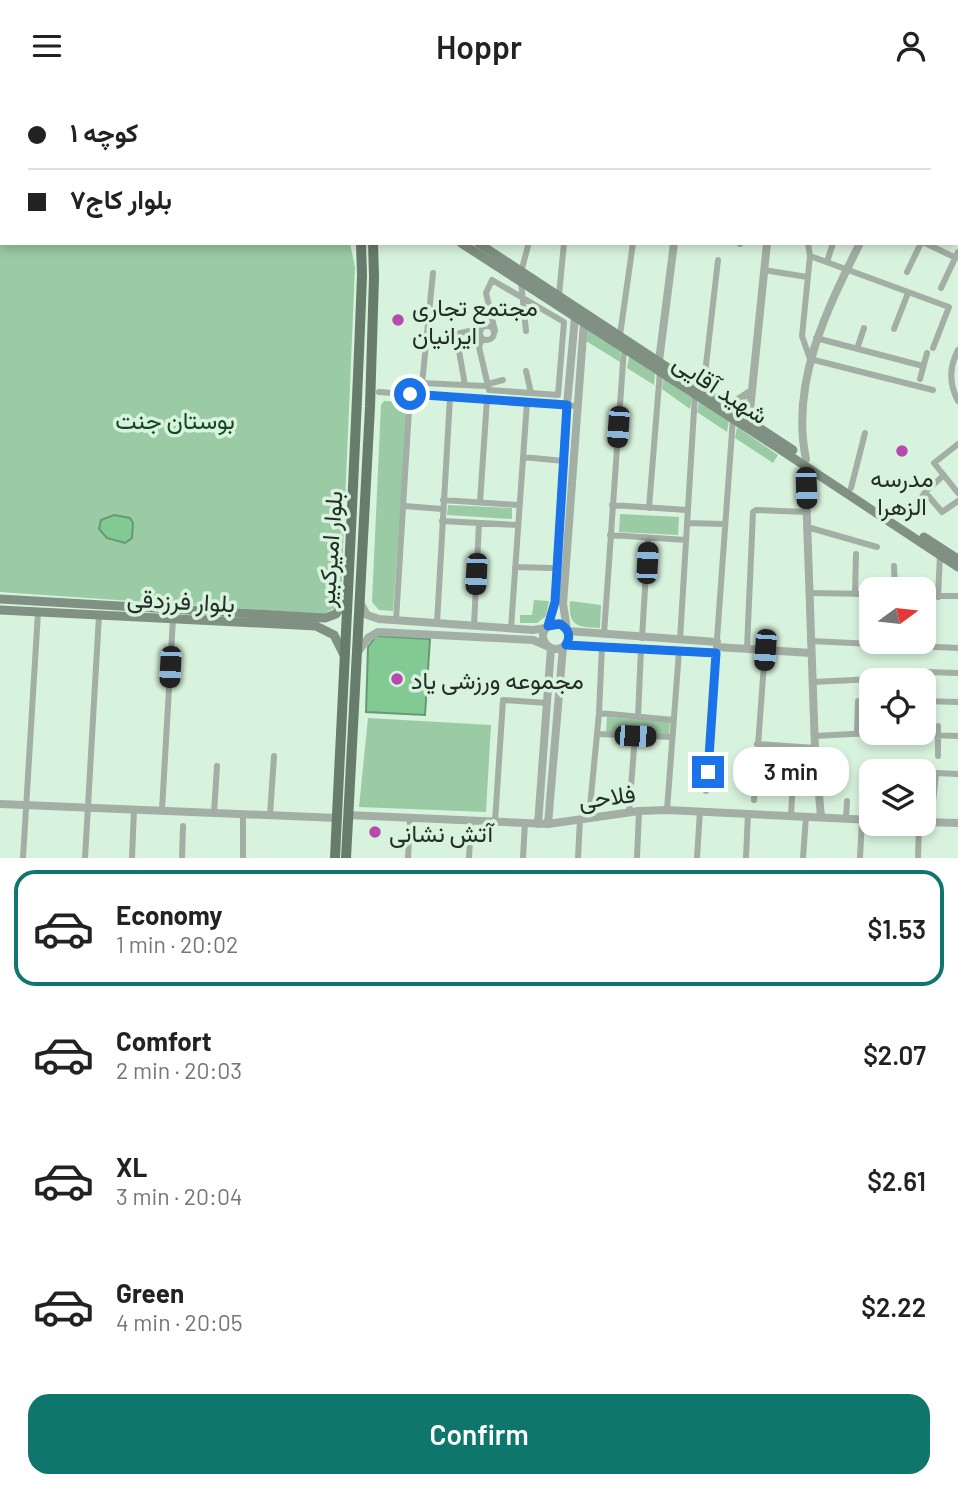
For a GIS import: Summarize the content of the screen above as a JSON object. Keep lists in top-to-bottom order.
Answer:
{
  "streets": {
    "main road": ["شهید آقایی", "بلوار امیرکبیر", "بلوار فرزدقی"],
    "street": ["فلاحی"]
  },
  "crossings": [
    ["بلوار امیرکبیر", "فلاحی"]
  ],
  "parks": ["بوستان جنت"],
  "places": [
    "مجتمع تجاری ایرانیان",
    "مدرسه الزهرا",
    "مجموعه ورزشی یاد",
    "آتش نشانی"
  ],
  "north": "right",
  "page": {
    "header": "Hoppr",
    "banner": ["کوچه ۱", "بلوار کاج۷"],
    "bubble": "3 min",
    "list": [
      {
        "name": "Economy",
        "note": "1 min · 20:02",
        "value": "$1.53"
      },
      {
        "name": "Comfort",
        "note": "2 min · 20:03",
        "value": "$2.07"
      },
      {
        "name": "XL",
        "note": "3 min · 20:04",
        "value": "$2.61"
      },
      {
        "name": "Green",
        "note": "4 min · 20:05",
        "value": "$2.22"
      }
    ],
    "buttons": "Confirm"
  }
}
